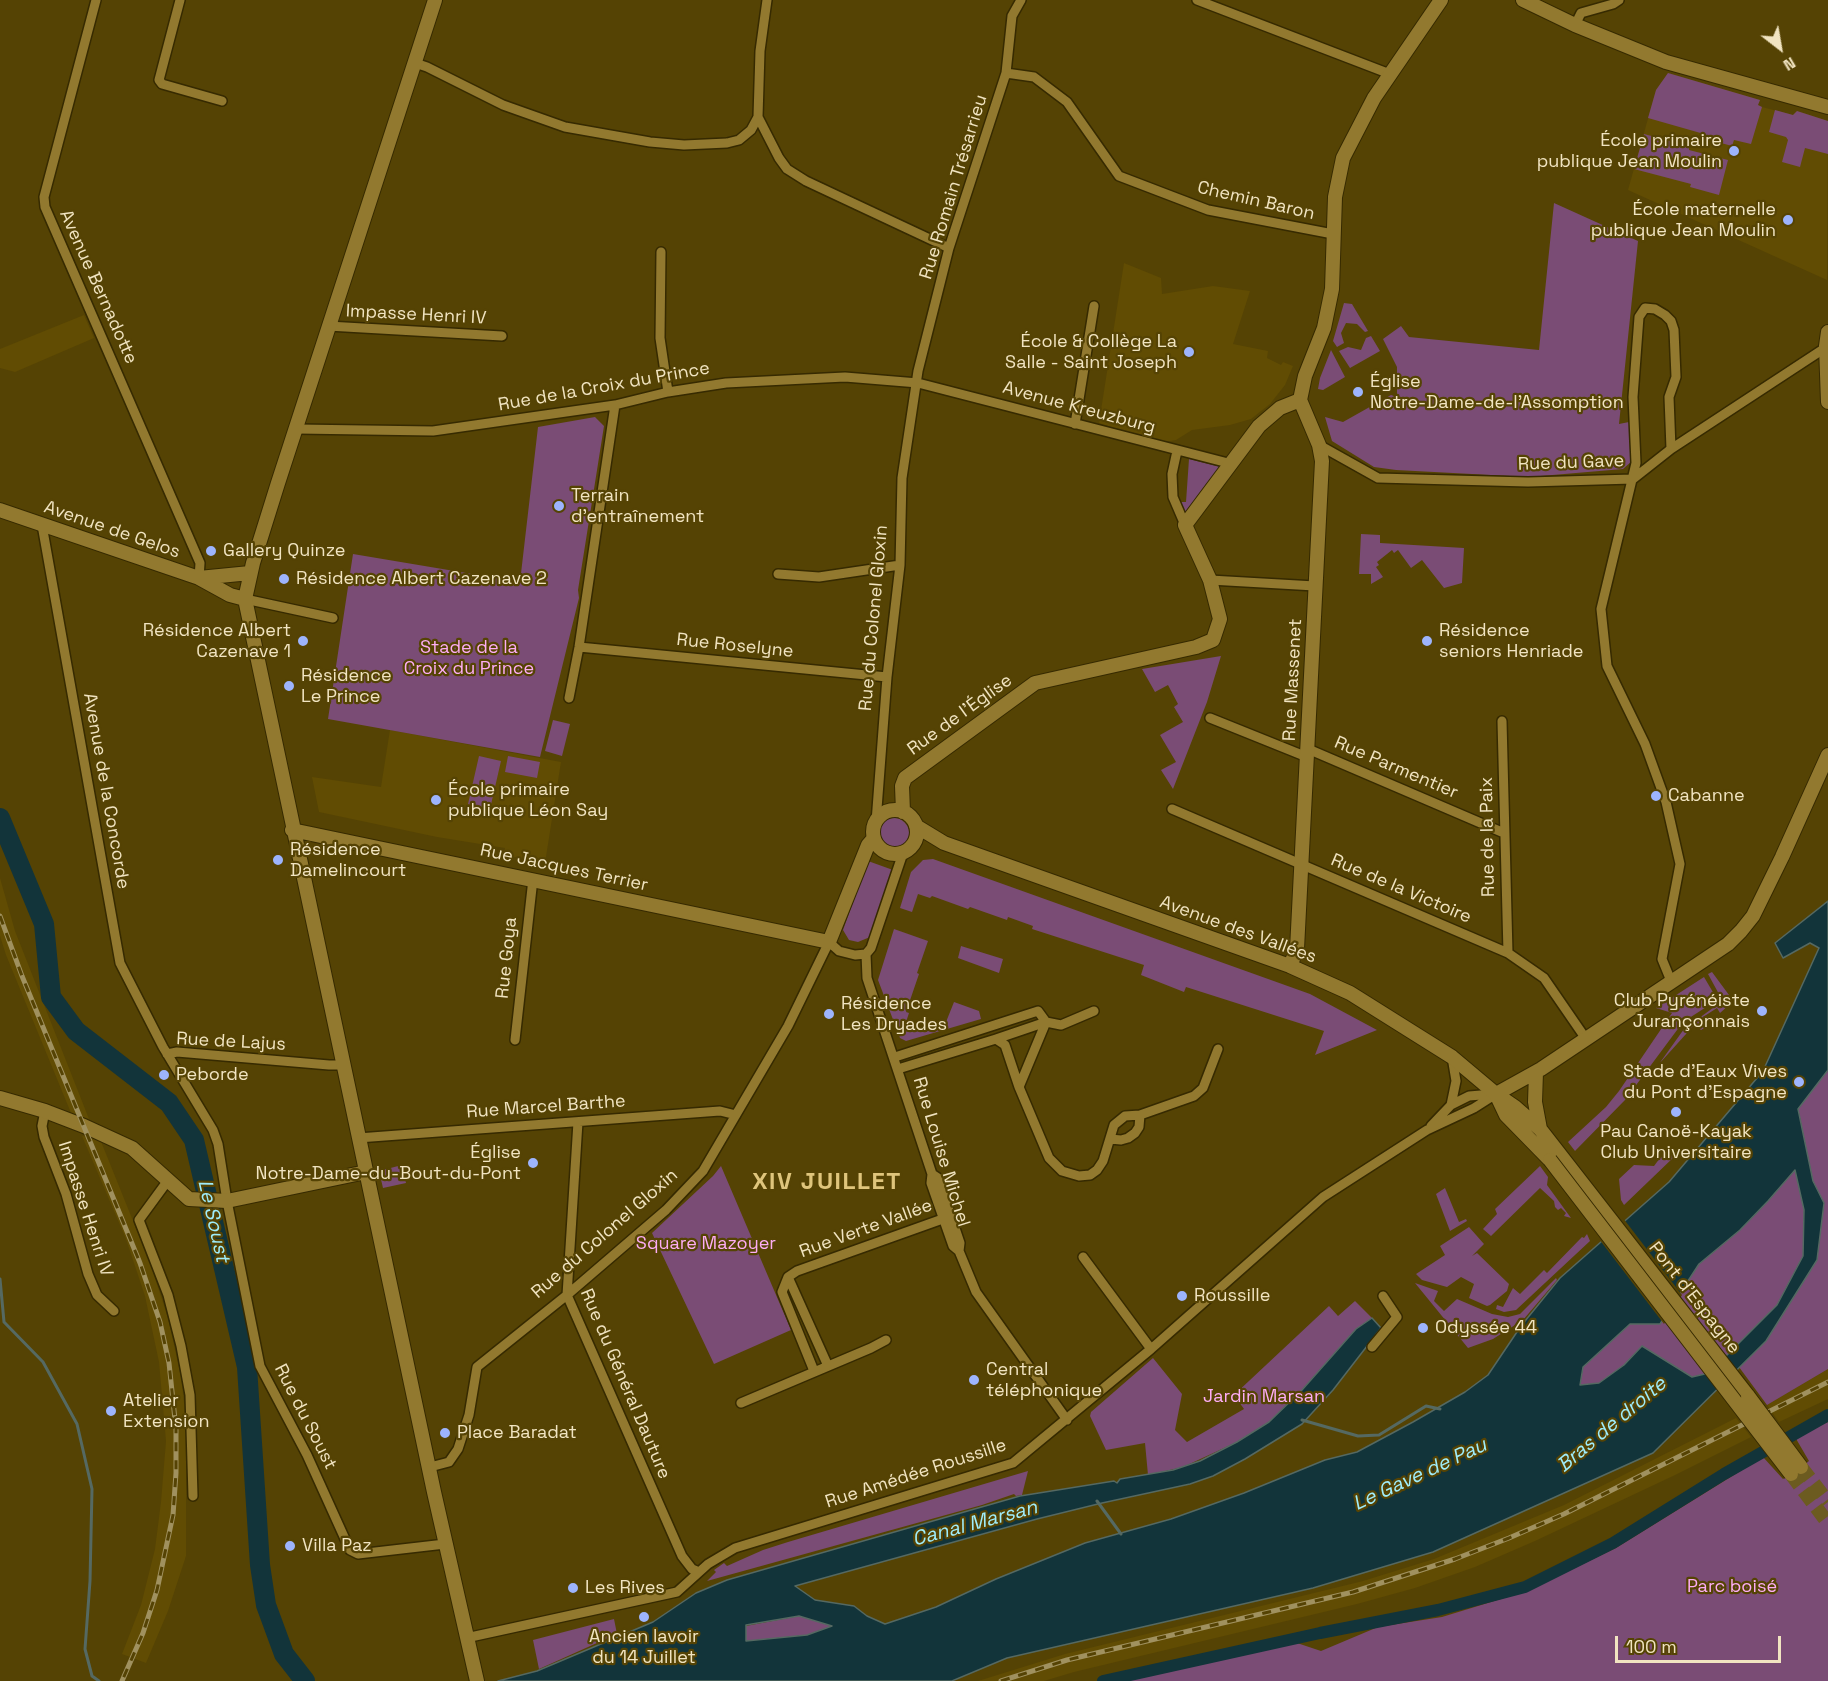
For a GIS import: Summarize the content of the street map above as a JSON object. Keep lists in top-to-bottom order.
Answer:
{
  "streets": {
    "street": [
      "Rue Romain Trésarrieu",
      "Chemin Baron",
      "Avenue Bernadotte",
      "Impasse Henri IV",
      "Rue de la Croix du Prince",
      "Avenue Kreuzburg",
      "Rue du Gave",
      "Avenue de Gelos",
      "Rue du Colonel Gloxin",
      "Rue Roselyne",
      "Rue Massenet",
      "Rue de l'Église",
      "Rue Parmentier",
      "Avenue de la Concorde",
      "Rue de la Paix",
      "Rue Jacques Terrier",
      "Rue de la Victoire",
      "Avenue des Vallées",
      "Rue Goya",
      "Rue de Lajus",
      "Rue Marcel Barthe",
      "Rue Louise Michel",
      "Rue Verte Vallée",
      "Pont d'Espagne",
      "Rue du Général Dauture",
      "Rue du Soust",
      "Rue Amédée Roussille"
    ]
  },
  "crossings": [
    ["Rue Romain Trésarrieu", "Chemin Baron"],
    ["Rue Romain Trésarrieu", "Rue de la Croix du Prince"],
    ["Rue Romain Trésarrieu", "Avenue Kreuzburg"],
    ["Rue Romain Trésarrieu", "Rue du Colonel Gloxin"],
    ["Avenue Bernadotte", "Avenue de Gelos"],
    ["Rue de la Croix du Prince", "Avenue Kreuzburg"],
    ["Rue de la Croix du Prince", "Rue du Colonel Gloxin"],
    ["Avenue Kreuzburg", "Rue du Colonel Gloxin"],
    ["Rue du Gave", "Rue Massenet"],
    ["Avenue de Gelos", "Avenue de la Concorde"],
    ["Rue du Colonel Gloxin", "Rue Roselyne"],
    ["Rue du Colonel Gloxin", "Rue de l'Église"],
    ["Rue du Colonel Gloxin", "Rue Jacques Terrier"],
    ["Rue du Colonel Gloxin", "Avenue des Vallées"],
    ["Rue du Colonel Gloxin", "Rue Marcel Barthe"],
    ["Rue du Colonel Gloxin", "Rue du Général Dauture"],
    ["Rue Massenet", "Rue Parmentier"],
    ["Rue Massenet", "Rue de la Victoire"],
    ["Rue Massenet", "Avenue des Vallées"],
    ["Rue de l'Église", "Avenue des Vallées"],
    ["Rue Parmentier", "Rue de la Paix"],
    ["Avenue de la Concorde", "Rue de Lajus"],
    ["Rue de la Paix", "Rue de la Victoire"],
    ["Rue Jacques Terrier", "Rue Goya"],
    ["Avenue des Vallées", "Pont d'Espagne"],
    ["Avenue des Vallées", "Rue Amédée Roussille"],
    ["Rue de Lajus", "Rue du Soust"],
    ["Rue Marcel Barthe", "Rue du Général Dauture"],
    ["Rue Louise Michel", "Rue Verte Vallée"],
    ["Rue Louise Michel", "Rue Amédée Roussille"],
    ["Rue du Général Dauture", "Rue Amédée Roussille"]
  ],
  "districts": ["XIV JUILLET"],
  "water": [
    "Le Soust",
    "Bras de droite",
    "Le Gave de Pau",
    "Canal Marsan"
  ],
  "parks": [
    "Stade de la Croix du Prince",
    "Square Mazoyer",
    "Jardin Marsan",
    "Parc boisé"
  ],
  "places": [
    "École primaire publique Jean Moulin",
    "École maternelle publique Jean Moulin",
    "École & Collège La Salle - Saint Joseph",
    "Église Notre-Dame-de-l'Assomption",
    "Terrain d'entraînement",
    "Gallery Quinze",
    "Résidence Albert Cazenave 2",
    "Résidence Albert Cazenave 1",
    "Résidence seniors Henriade",
    "Résidence Le Prince",
    "Cabanne",
    "École primaire publique Léon Say",
    "Résidence Damelincourt",
    "Club Pyrénéiste Jurançonnais",
    "Résidence Les Dryades",
    "Peborde",
    "Stade d'Eaux Vives du Pont d'Espagne",
    "Pau Canoë-Kayak Club Universitaire",
    "Église Notre-Dame-du-Bout-du-Pont",
    "Roussille",
    "Odyssée 44",
    "Central téléphonique",
    "Atelier Extension",
    "Place Baradat",
    "Villa Paz",
    "Les Rives",
    "Ancien lavoir du 14 Juillet"
  ],
  "scale_bar": "100 m",
  "north": "bottom right"
}
